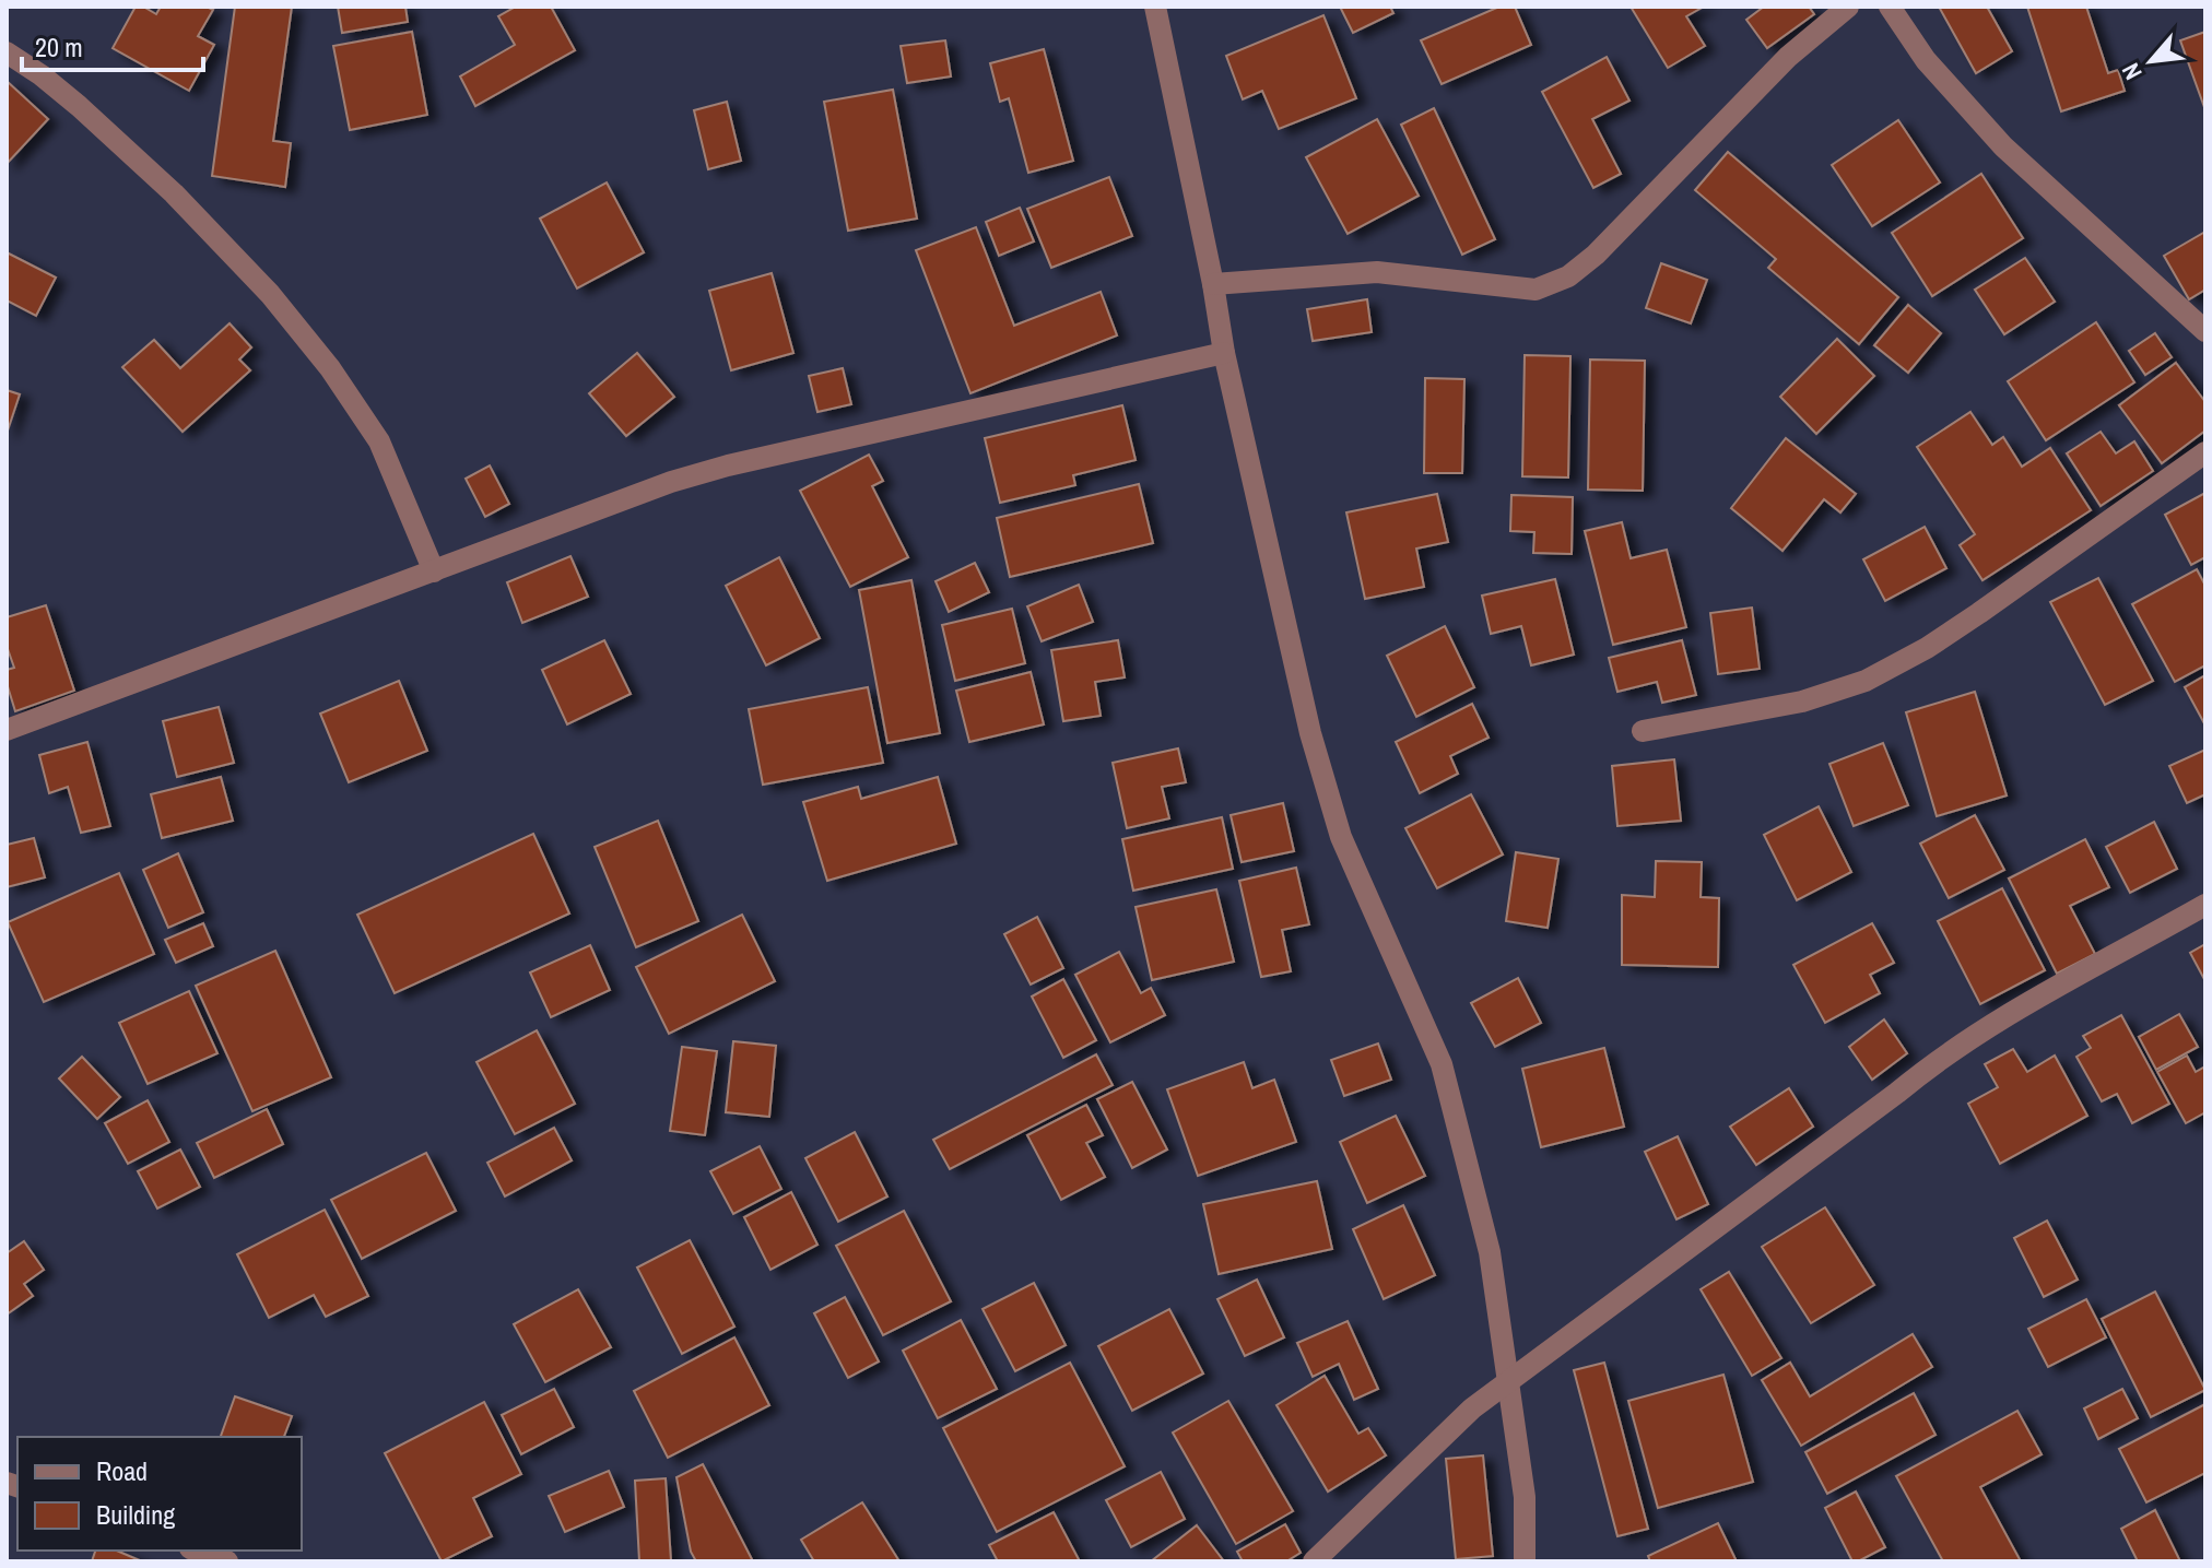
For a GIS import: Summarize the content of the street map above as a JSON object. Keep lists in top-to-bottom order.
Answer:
{
  "legend": ["Road", "Building"],
  "scale_bar": "20 m",
  "north": "bottom left"
}
